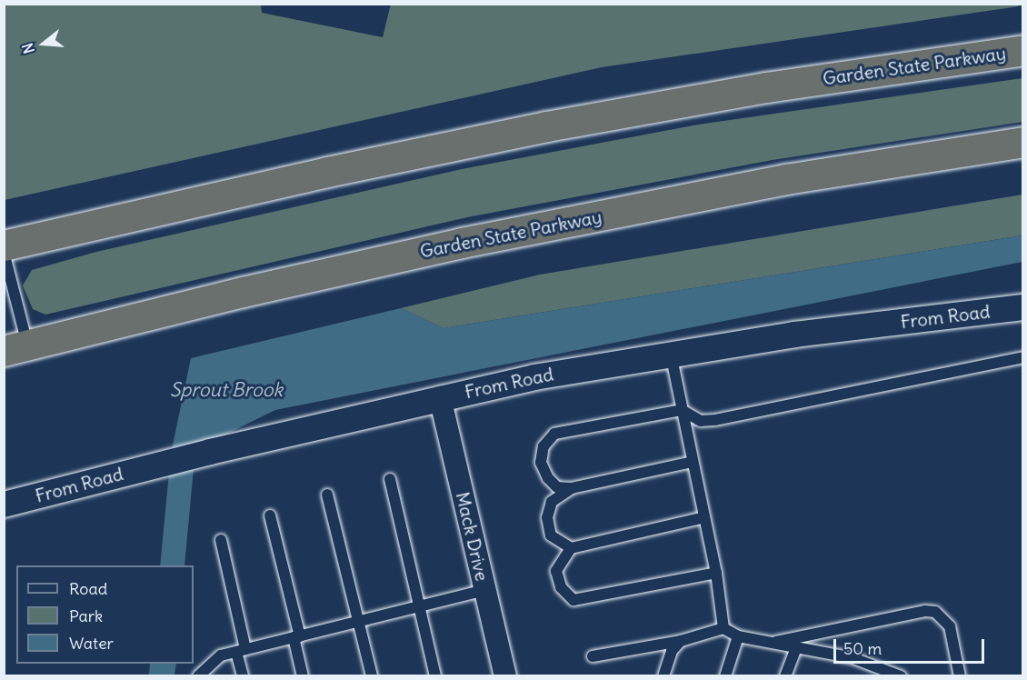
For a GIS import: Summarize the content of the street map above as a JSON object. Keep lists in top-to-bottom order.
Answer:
{
  "streets": {
    "highway": ["Garden State Parkway"],
    "street": ["From Road", "Mack Drive"]
  },
  "crossings": [
    ["From Road", "Mack Drive"]
  ],
  "water": ["Sprout Brook"],
  "legend": ["Road", "Park", "Water"],
  "scale_bar": "50 m",
  "north": "left"
}
